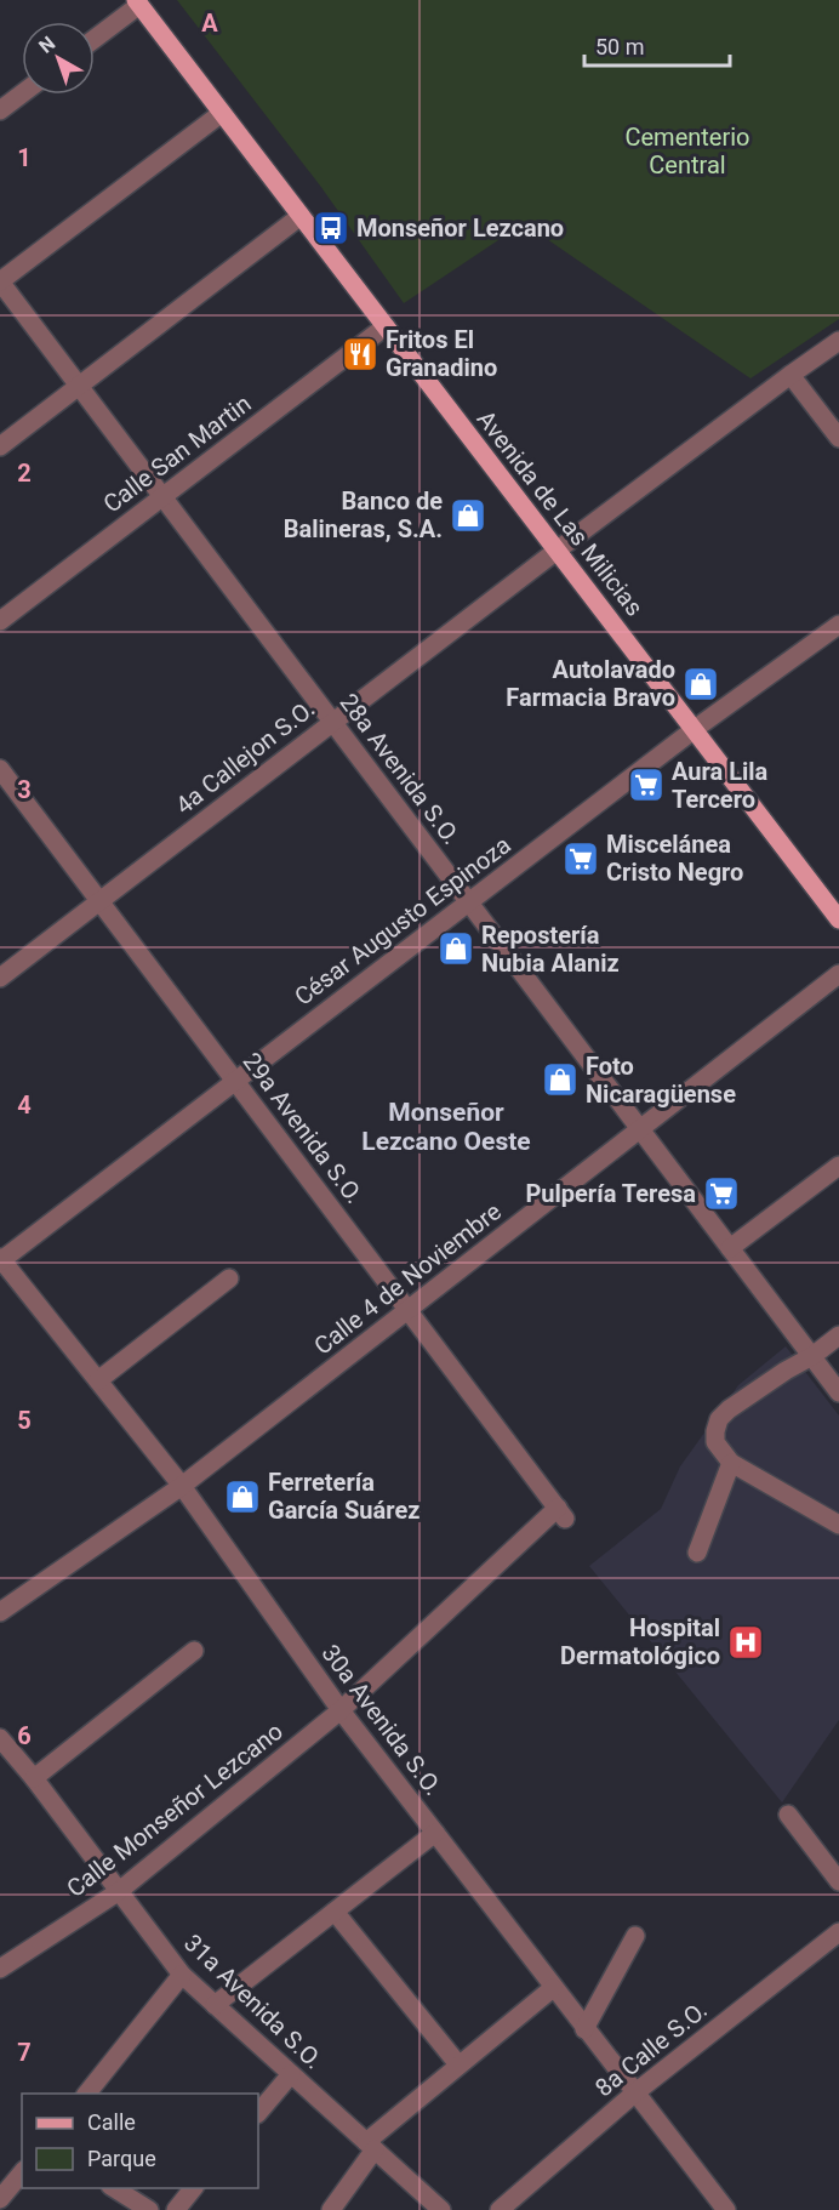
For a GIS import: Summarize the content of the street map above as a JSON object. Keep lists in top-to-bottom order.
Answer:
{
  "streets": {
    "main road": ["Avenida de Las Milicias"],
    "street": [
      "Calle San Martin",
      "4a Callejon S.O.",
      "28a Avenida S.O.",
      "César Augusto Espinoza",
      "29a Avenida S.O.",
      "Calle 4 de Noviembre",
      "30a Avenida S.O.",
      "Calle Monseñor Lezcano",
      "31a Avenida S.O.",
      "8a Calle S.O."
    ]
  },
  "crossings": [
    ["Calle San Martin", "Avenida de Las Milicias"],
    ["Calle San Martin", "28a Avenida S.O."],
    ["Avenida de Las Milicias", "4a Callejon S.O."],
    ["Avenida de Las Milicias", "César Augusto Espinoza"],
    ["4a Callejon S.O.", "28a Avenida S.O."],
    ["4a Callejon S.O.", "29a Avenida S.O."],
    ["28a Avenida S.O.", "César Augusto Espinoza"],
    ["28a Avenida S.O.", "Calle 4 de Noviembre"],
    ["César Augusto Espinoza", "29a Avenida S.O."],
    ["César Augusto Espinoza", "30a Avenida S.O."],
    ["29a Avenida S.O.", "Calle 4 de Noviembre"],
    ["29a Avenida S.O.", "Calle Monseñor Lezcano"],
    ["Calle 4 de Noviembre", "30a Avenida S.O."],
    ["30a Avenida S.O.", "Calle Monseñor Lezcano"],
    ["30a Avenida S.O.", "8a Calle S.O."],
    ["Calle Monseñor Lezcano", "31a Avenida S.O."]
  ],
  "districts": ["Monseñor Lezcano Oeste"],
  "parks": ["Cementerio Central"],
  "places": {
    "bus stop": ["Monseñor Lezcano"],
    "restaurant": ["Fritos El Granadino"],
    "shop": [
      "Banco de Balineras, S.A.",
      "Autolavado Farmacia Bravo",
      "Repostería Nubia Alaniz",
      "Foto Nicaragüense",
      "Ferretería García Suárez"
    ],
    "supermarket": ["Aura Lila Tercero", "Miscelánea Cristo Negro", "Pulpería Teresa"],
    "hospital": ["Hospital Dermatológico"]
  },
  "legend": ["Calle", "Parque"],
  "scale_bar": "50 m",
  "north": "top left",
  "grid": {
    "columns": ["A"],
    "rows": [
      "1",
      "2",
      "3",
      "4",
      "5",
      "6",
      "7"
    ]
  }
}
